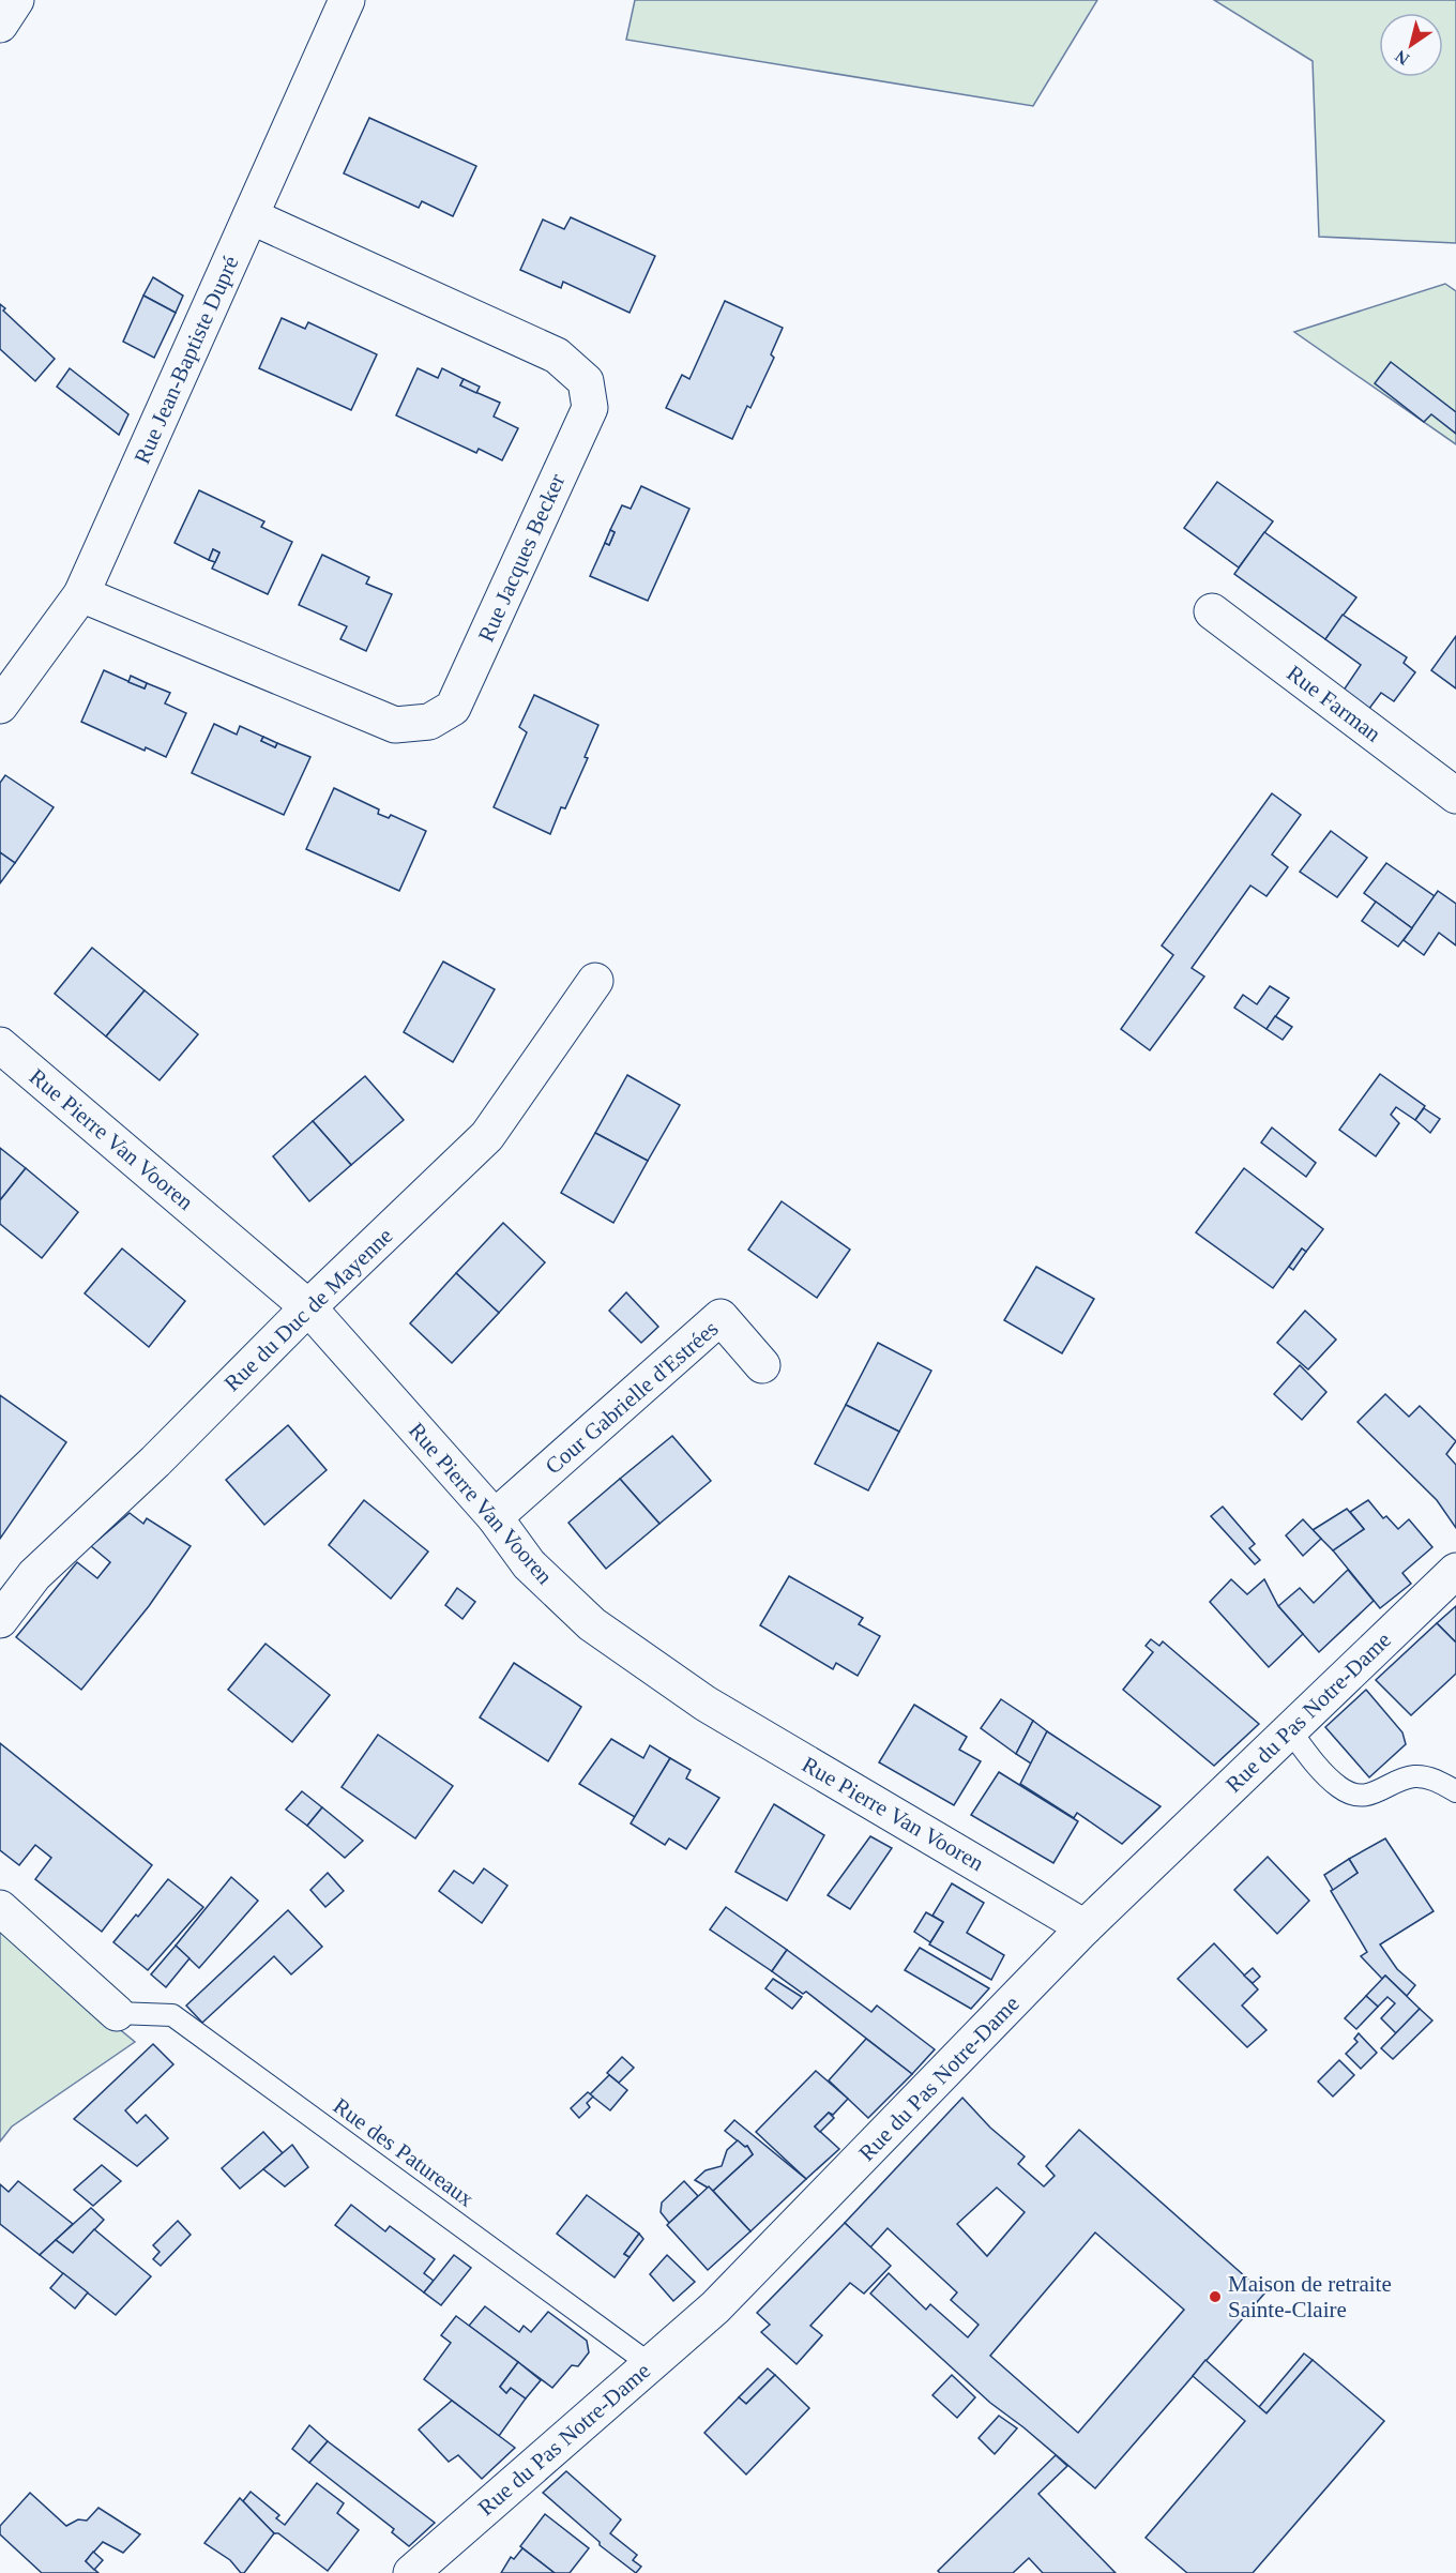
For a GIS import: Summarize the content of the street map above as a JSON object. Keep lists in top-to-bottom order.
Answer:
{
  "streets": {
    "street": [
      "Rue Jean-Baptiste Dupré",
      "Rue Jacques Becker",
      "Rue Farman",
      "Rue Pierre Van Vooren",
      "Rue du Duc de Mayenne",
      "Cour Gabrielle d'Estrées",
      "Rue du Pas Notre-Dame"
    ],
    "lane": ["Rue des Patureaux"]
  },
  "crossings": [
    ["Rue Jean-Baptiste Dupré", "Rue Jacques Becker"],
    ["Rue Pierre Van Vooren", "Rue du Duc de Mayenne"],
    ["Rue Pierre Van Vooren", "Cour Gabrielle d'Estrées"],
    ["Rue Pierre Van Vooren", "Rue du Pas Notre-Dame"],
    ["Rue du Pas Notre-Dame", "Rue des Patureaux"]
  ],
  "places": ["Maison de retraite Sainte-Claire"],
  "north": "bottom left"
}
